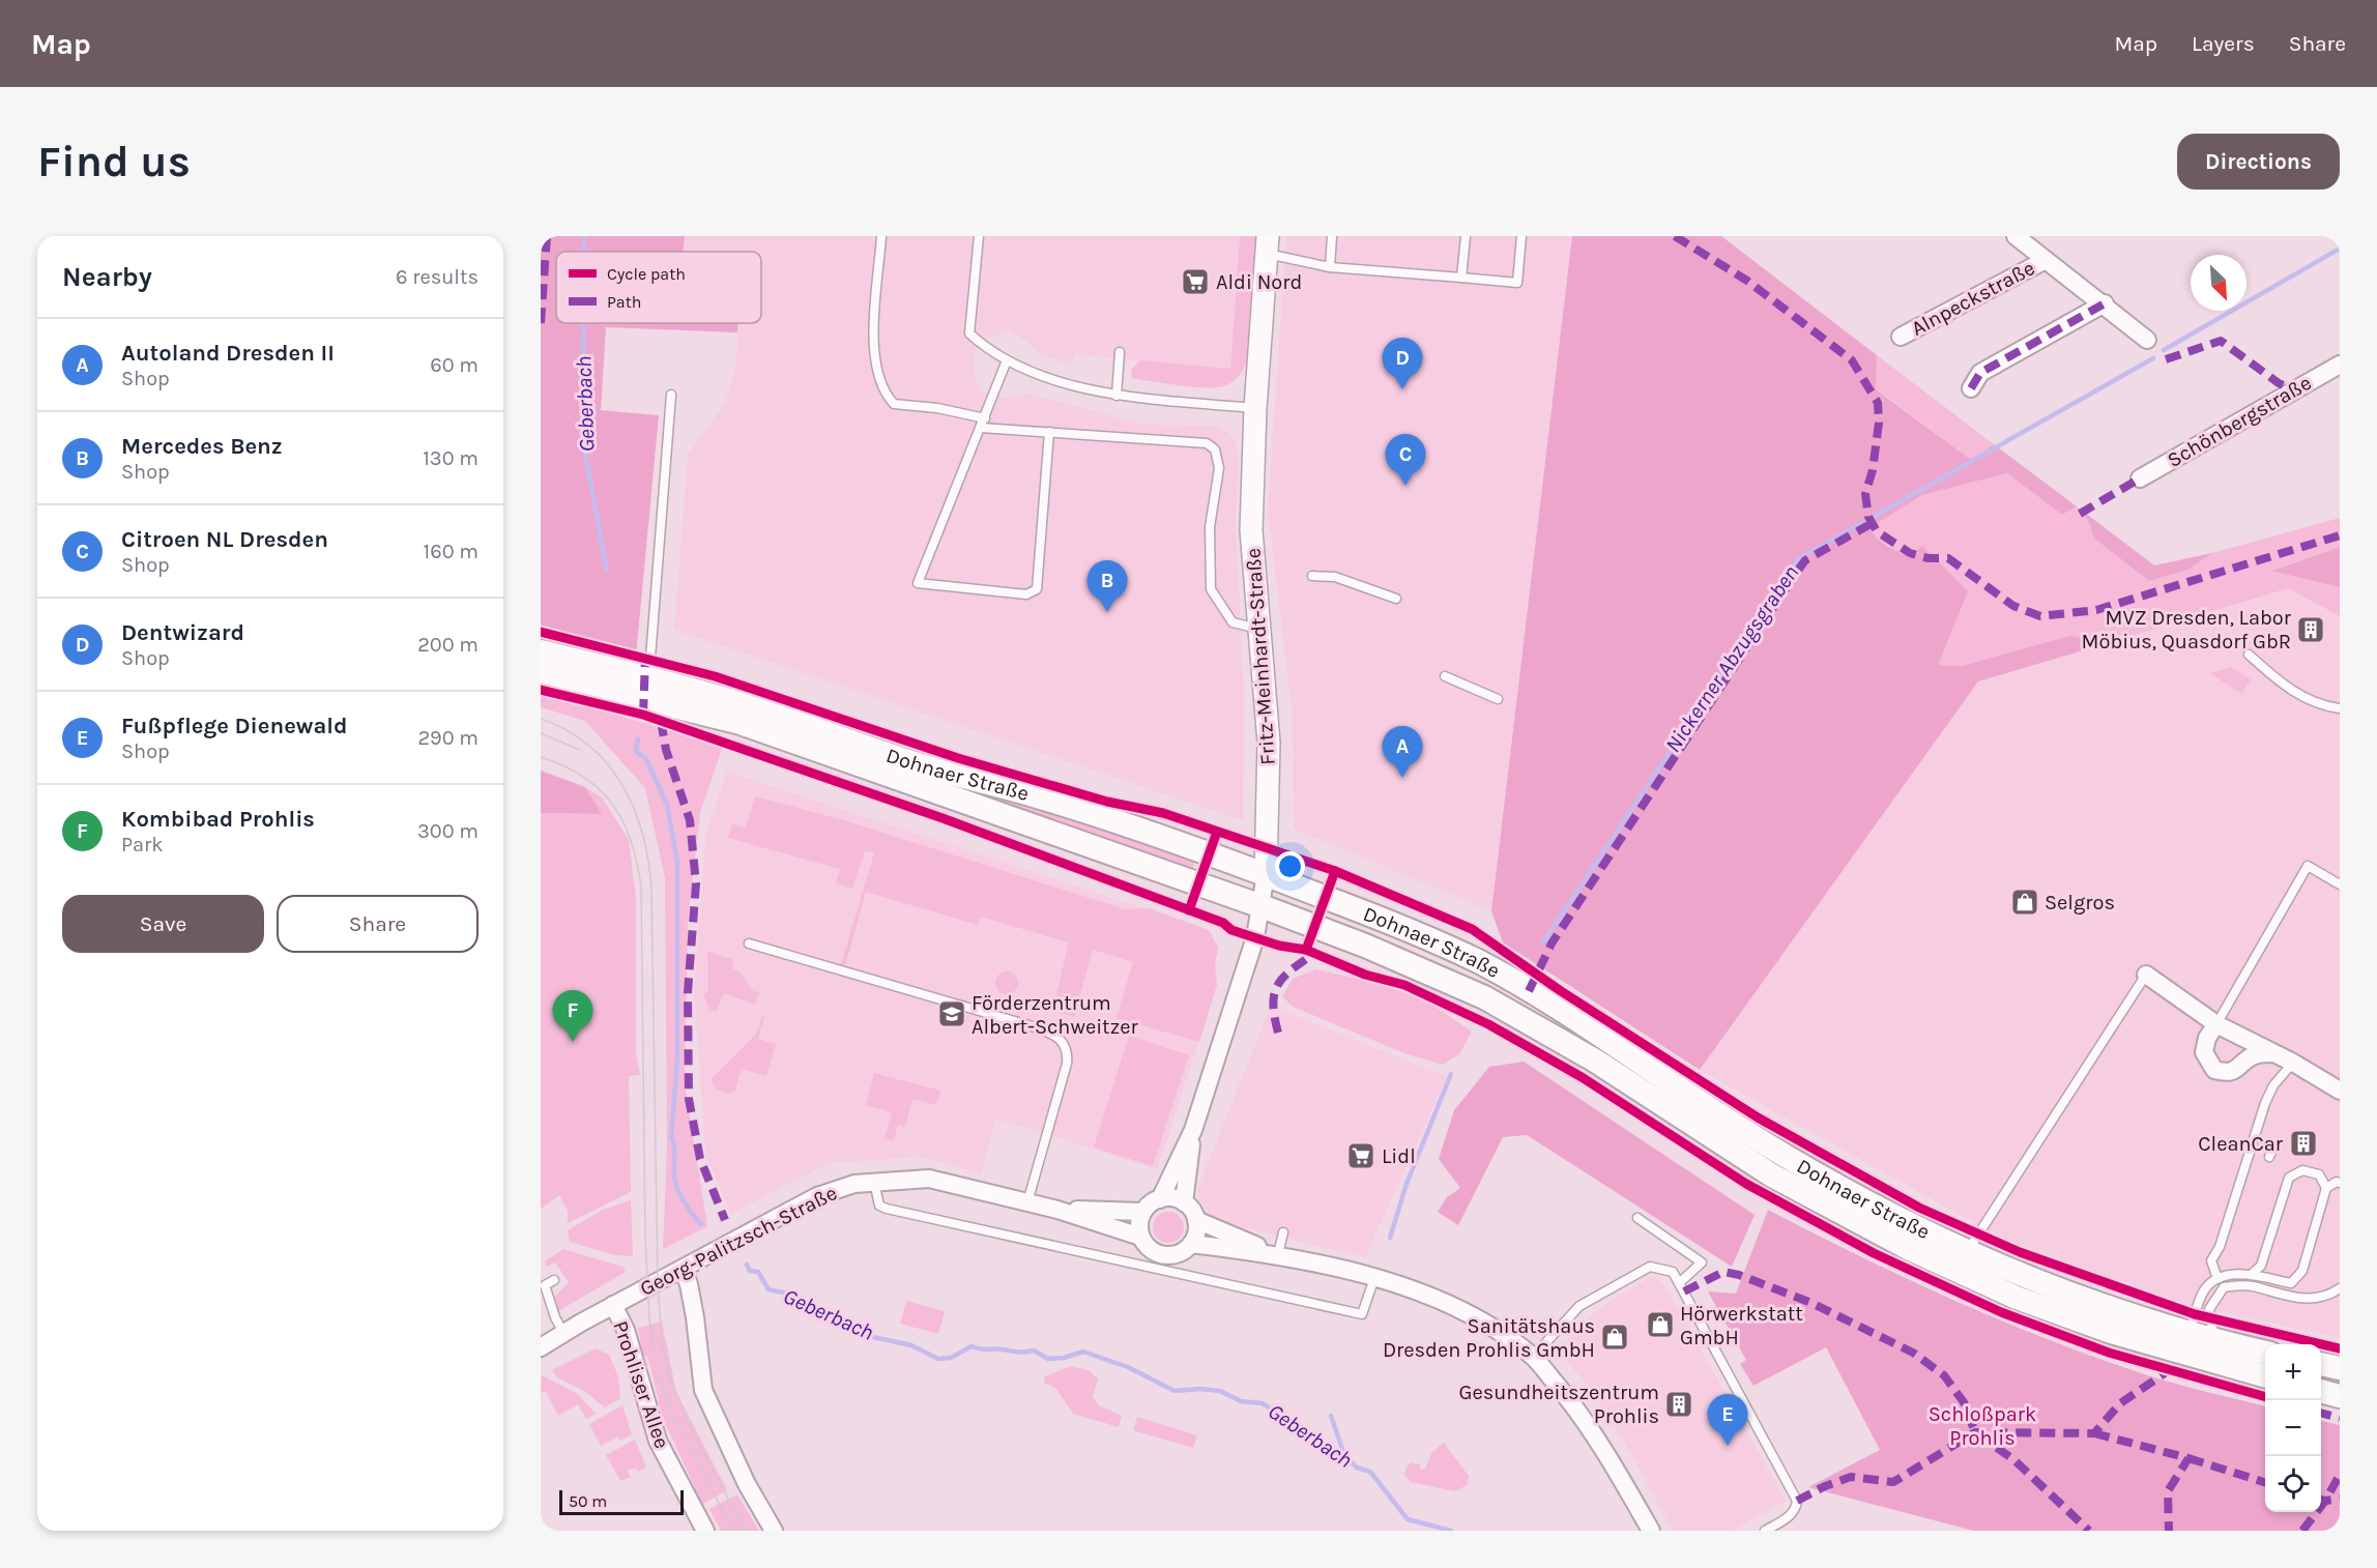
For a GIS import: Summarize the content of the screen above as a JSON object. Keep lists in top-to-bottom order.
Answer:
{
  "streets": {
    "main road": ["Dohnaer Straße"],
    "street": [
      "Alnpeckstraße",
      "Schönbergstraße",
      "Fritz-Meinhardt-Straße",
      "Georg-Palitzsch-Straße",
      "Prohliser Allee"
    ]
  },
  "crossings": [
    ["Fritz-Meinhardt-Straße", "Dohnaer Straße"],
    ["Georg-Palitzsch-Straße", "Prohliser Allee"]
  ],
  "water": ["Geberbach", "Nickerner Abzugsgraben"],
  "parks": ["Schloßpark Prohlis"],
  "places": {
    "supermarket": ["Aldi Nord", "Lidl"],
    "building": ["MVZ Dresden, Labor Möbius, Quasdorf GbR", "CleanCar", "Gesundheitszentrum Prohlis"],
    "shop": ["Selgros", "Hörwerkstatt GmbH", "Sanitätshaus Dresden Prohlis GmbH"],
    "school or university": ["Förderzentrum Albert-Schweitzer"]
  },
  "legend": ["Cycle path", "Path"],
  "scale_bar": "50 m",
  "north": "bottom right",
  "page": {
    "header": "Map",
    "nav": ["Map", "Layers", "Share"],
    "buttons": [
      "Directions",
      ["Save", "Share"]
    ],
    "title": "Find us",
    "heading": ["Nearby", "6 results"],
    "list": [
      {
        "mark": "A",
        "name": "Autoland Dresden II",
        "note": "Shop",
        "value": "60 m"
      },
      {
        "mark": "B",
        "name": "Mercedes Benz",
        "note": "Shop",
        "value": "130 m"
      },
      {
        "mark": "C",
        "name": "Citroen NL Dresden",
        "note": "Shop",
        "value": "160 m"
      },
      {
        "mark": "D",
        "name": "Dentwizard",
        "note": "Shop",
        "value": "200 m"
      },
      {
        "mark": "E",
        "name": "Fußpflege Dienewald",
        "note": "Shop",
        "value": "290 m"
      },
      {
        "mark": "F",
        "name": "Kombibad Prohlis",
        "note": "Park",
        "value": "300 m"
      }
    ],
    "pins": [
      "D",
      "C",
      "B",
      "A",
      "F",
      "E"
    ],
    "map_buttons": ["+", "−"],
    "scale": "50 m"
  }
}
